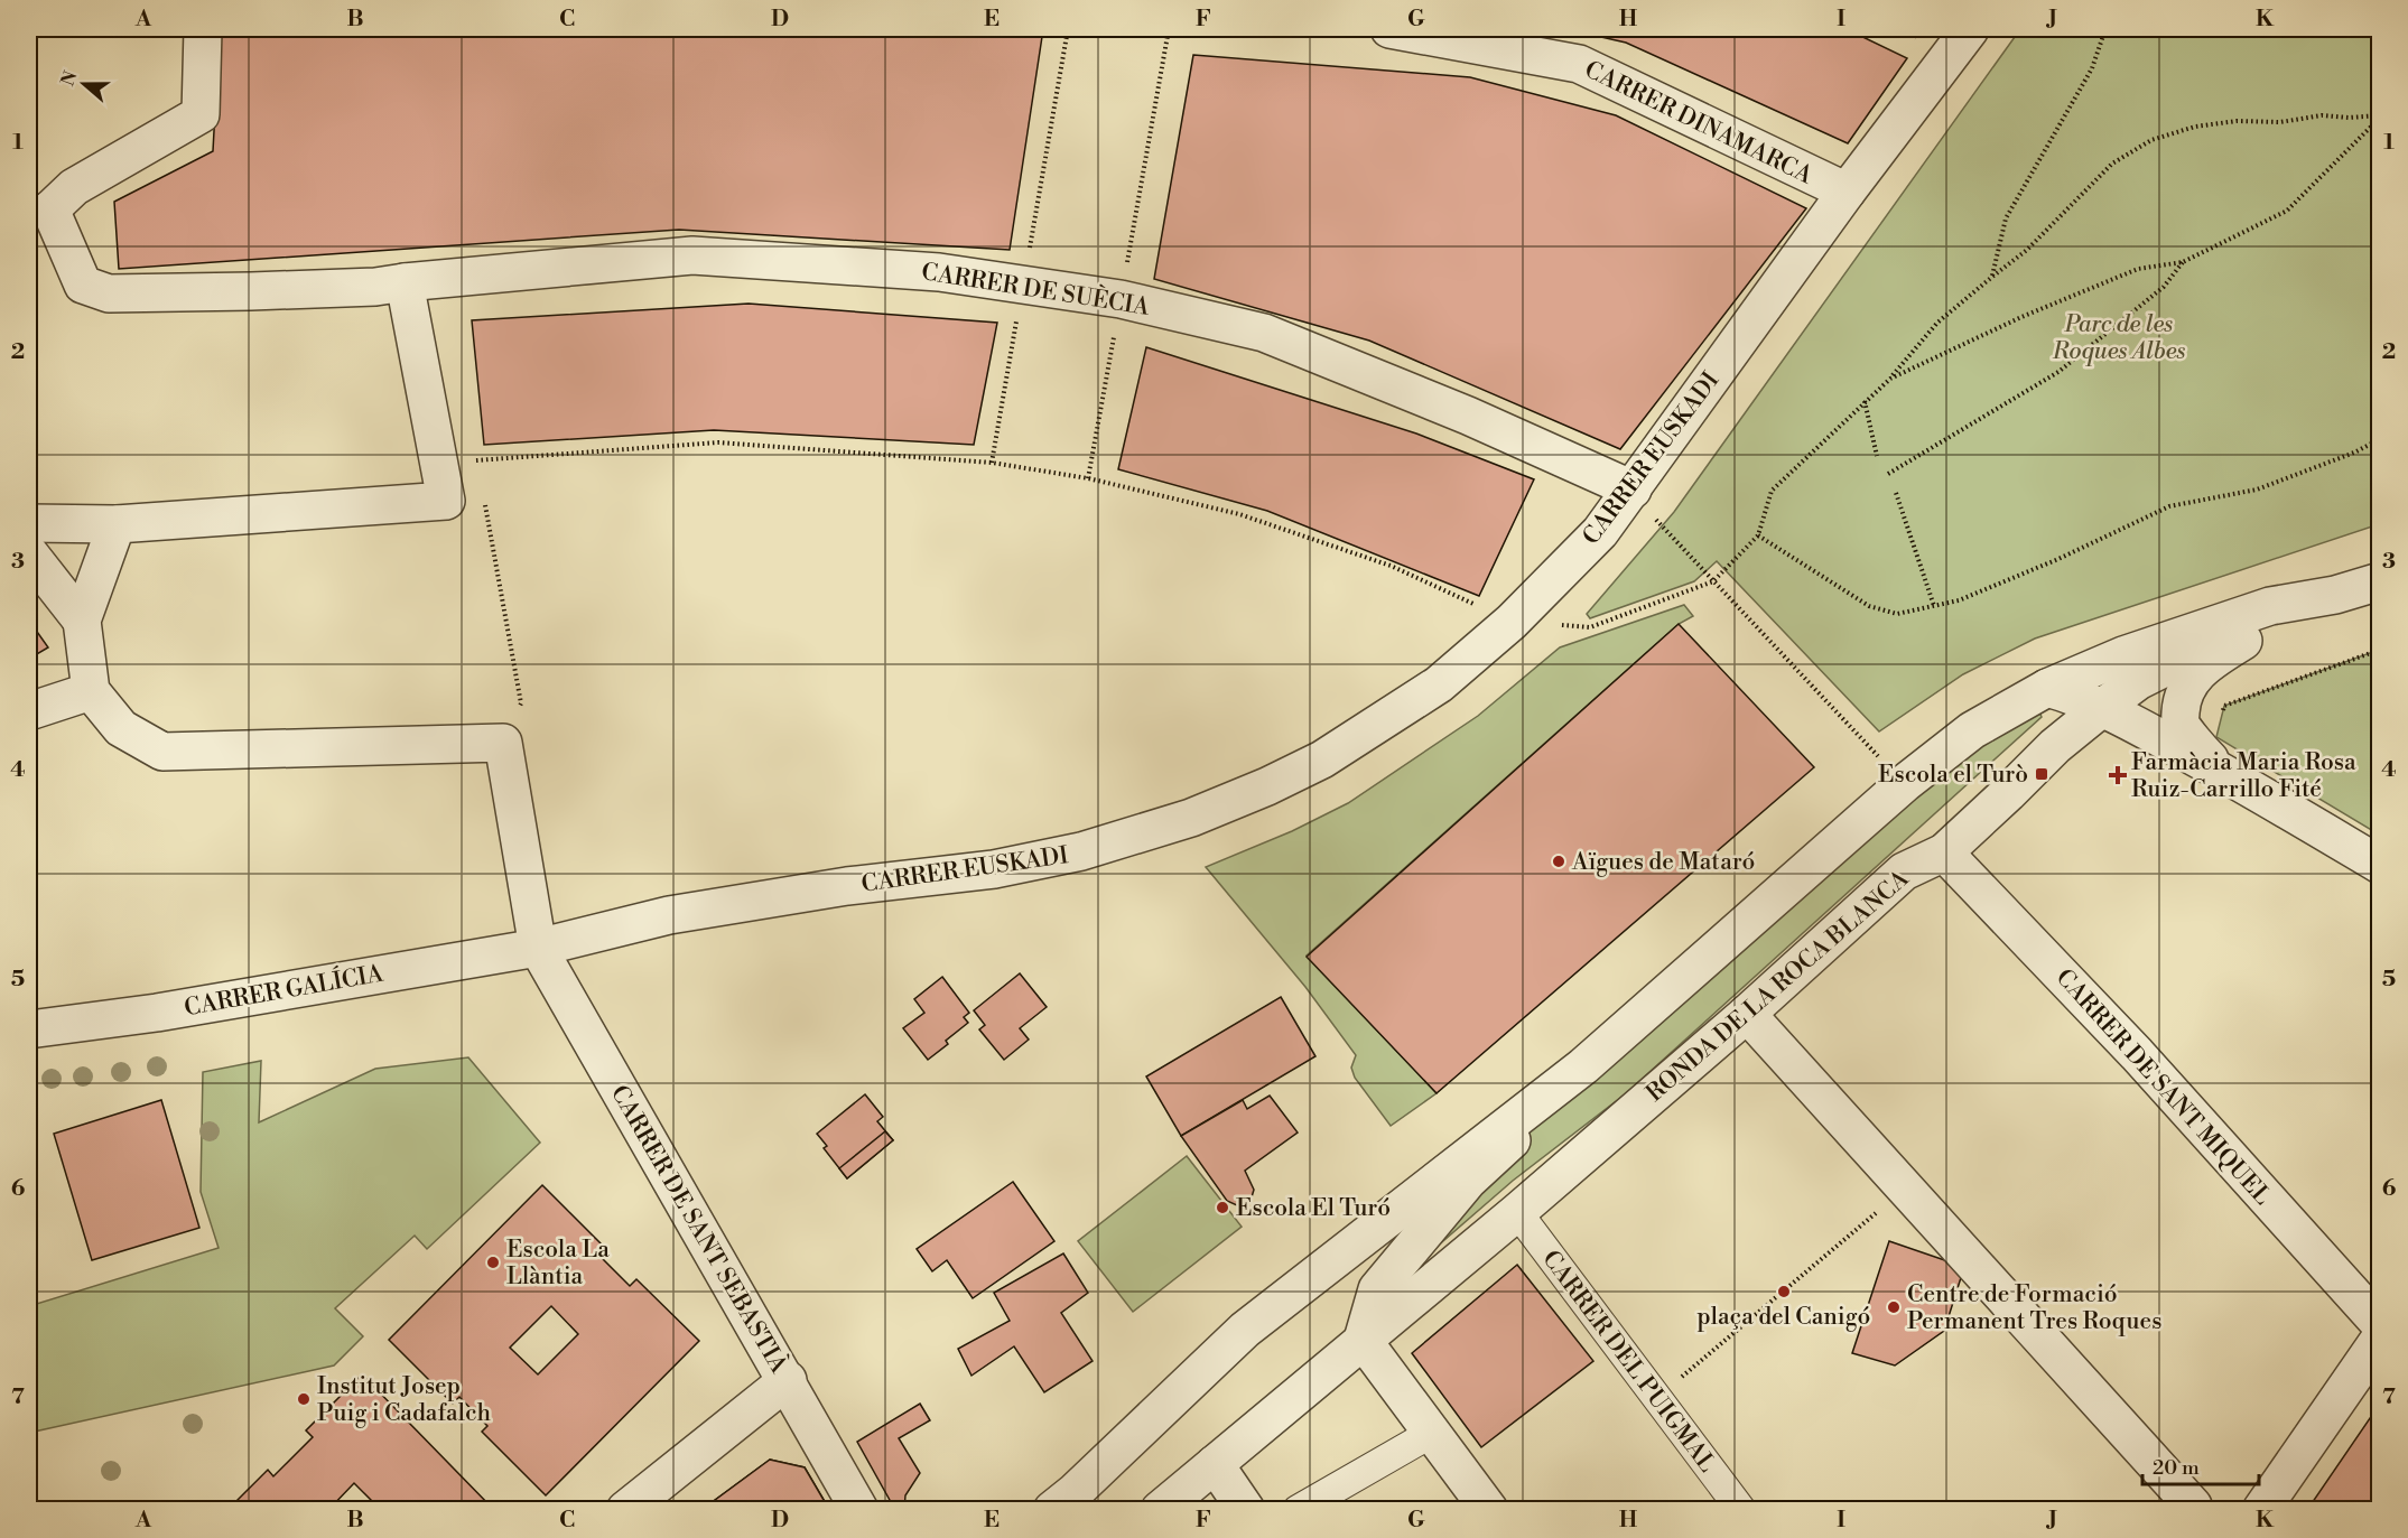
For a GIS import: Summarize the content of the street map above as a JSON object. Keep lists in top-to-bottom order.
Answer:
{
  "streets": {
    "street": [
      "CARRER DINAMARCA",
      "CARRER DE SUÈCIA",
      "CARRER EUSKADI",
      "RONDA DE LA ROCA BLANCA",
      "CARRER GALÍCIA",
      "CARRER DE SANT MIQUEL",
      "CARRER DE SANT SEBASTIÀ",
      "CARRER DEL PUIGMAL"
    ]
  },
  "crossings": [
    ["CARRER DINAMARCA", "CARRER EUSKADI"],
    ["CARRER DE SUÈCIA", "CARRER EUSKADI"],
    ["CARRER EUSKADI", "CARRER GALÍCIA"],
    ["CARRER EUSKADI", "CARRER DE SANT SEBASTIÀ"],
    ["RONDA DE LA ROCA BLANCA", "CARRER DE SANT MIQUEL"],
    ["RONDA DE LA ROCA BLANCA", "CARRER DEL PUIGMAL"],
    ["CARRER GALÍCIA", "CARRER DE SANT SEBASTIÀ"]
  ],
  "parks": ["Parc de les Roques Albes"],
  "places": {
    "transit": ["Escola el Turò"],
    "health": ["Farmàcia Maria Rosa Ruiz-Carrillo Fité"],
    "other": [
      "Aïgues de Mataró",
      "Escola El Turó",
      "Escola La Llàntia",
      "plaça del Canigó",
      "Centre de Formació Permanent Tres Roques",
      "Institut Josep Puig i Cadafalch"
    ]
  },
  "scale_bar": "20 m",
  "north": "left",
  "grid": {
    "columns": [
      "A",
      "B",
      "C",
      "D",
      "E",
      "F",
      "G",
      "H",
      "I",
      "J",
      "K"
    ],
    "rows": [
      "1",
      "2",
      "3",
      "4",
      "5",
      "6",
      "7"
    ]
  }
}
